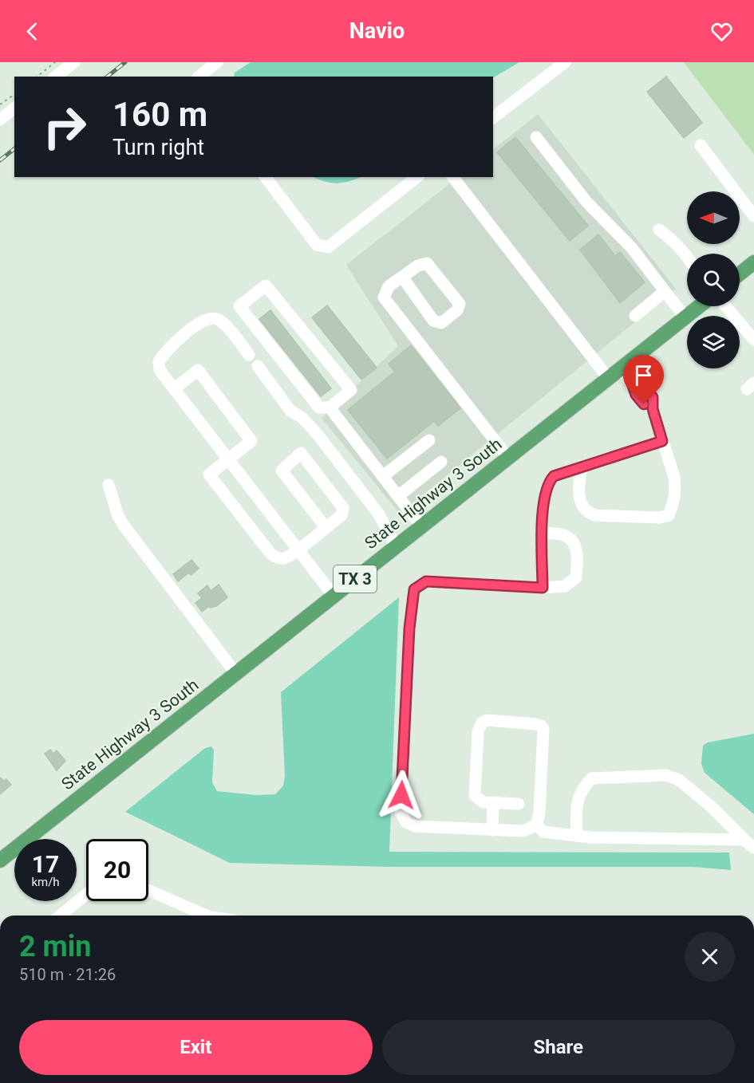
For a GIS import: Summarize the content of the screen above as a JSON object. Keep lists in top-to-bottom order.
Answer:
{
  "streets": {
    "main road": ["State Highway 3 South", "TX 3"]
  },
  "north": "left",
  "page": {
    "header": "Navio",
    "turn": ["160 m", "Turn right"],
    "speed": "17 km/h",
    "limit": "20",
    "heading": ["2 min", "510 m · 21:26"],
    "buttons": ["Exit", "Share"]
  }
}
